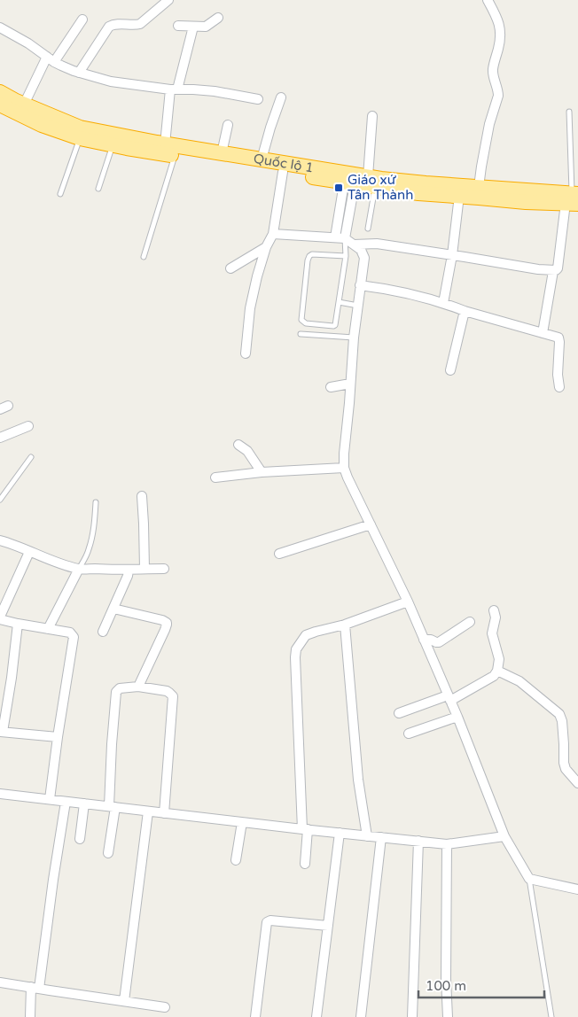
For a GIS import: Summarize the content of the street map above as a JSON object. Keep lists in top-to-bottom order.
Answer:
{
  "streets": {
    "highway": ["Quốc lộ 1"]
  },
  "places": {
    "transit": ["Giáo xứ Tân Thành"]
  },
  "scale_bar": "100 m"
}
